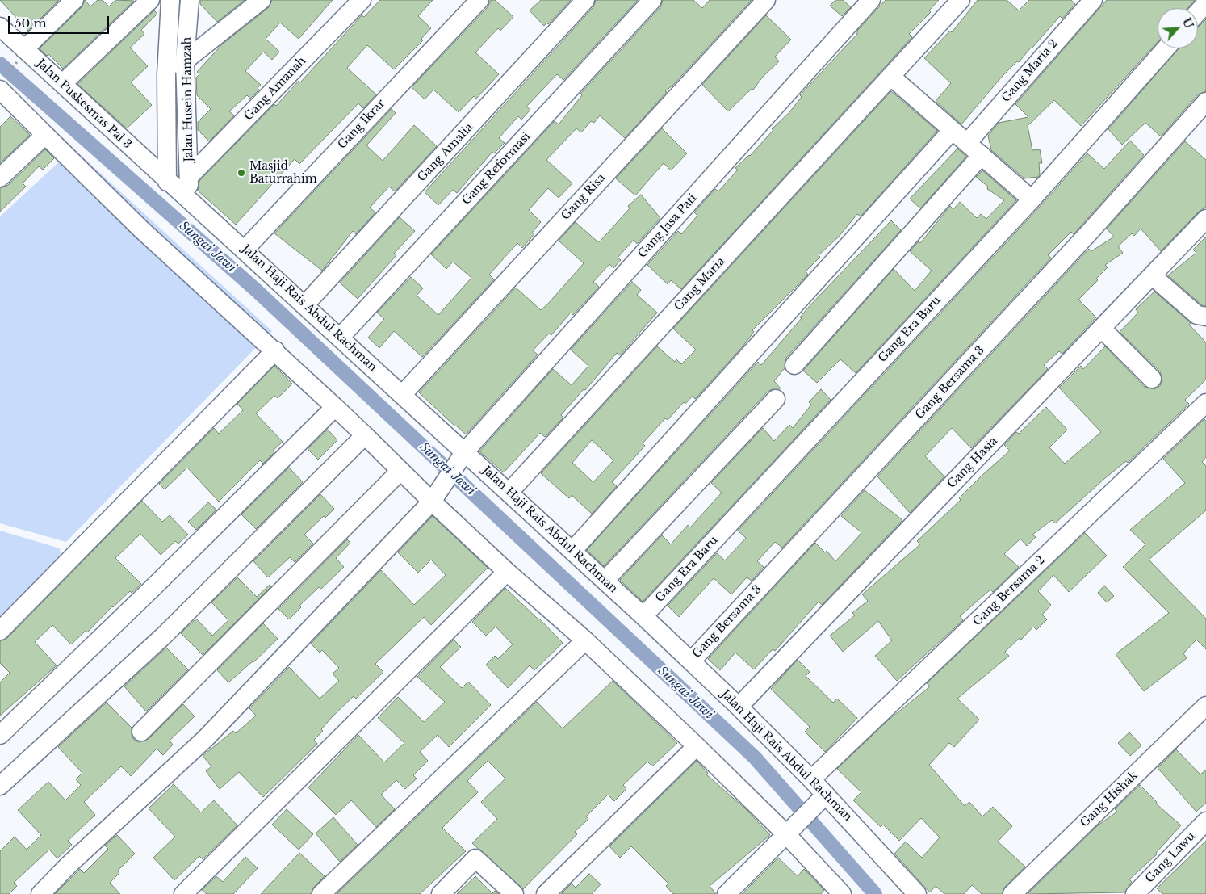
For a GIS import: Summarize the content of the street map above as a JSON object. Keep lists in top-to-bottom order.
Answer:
{
  "streets": {
    "street": [
      "Gang Maria 2",
      "Gang Amanah",
      "Jalan Husein Hamzah",
      "Jalan Puskesmas Pal 3",
      "Gang Ikrar",
      "Gang Amalia",
      "Gang Reformasi",
      "Gang Risa",
      "Gang Jasa Pati",
      "Gang Maria",
      "Jalan Haji Rais Abdul Rachman",
      "Gang Era Baru",
      "Gang Bersama 3",
      "Gang Hasia",
      "Gang Bersama 2",
      "Gang Hishak",
      "Gang Lawu"
    ]
  },
  "crossings": [
    ["Gang Amanah", "Jalan Husein Hamzah"],
    ["Jalan Husein Hamzah", "Jalan Puskesmas Pal 3"],
    ["Jalan Husein Hamzah", "Jalan Haji Rais Abdul Rachman"],
    ["Jalan Puskesmas Pal 3", "Jalan Haji Rais Abdul Rachman"],
    ["Gang Ikrar", "Jalan Haji Rais Abdul Rachman"],
    ["Gang Amalia", "Jalan Haji Rais Abdul Rachman"],
    ["Gang Reformasi", "Jalan Haji Rais Abdul Rachman"],
    ["Gang Risa", "Jalan Haji Rais Abdul Rachman"],
    ["Gang Jasa Pati", "Jalan Haji Rais Abdul Rachman"],
    ["Gang Maria", "Jalan Haji Rais Abdul Rachman"],
    ["Jalan Haji Rais Abdul Rachman", "Gang Era Baru"],
    ["Jalan Haji Rais Abdul Rachman", "Gang Bersama 3"],
    ["Jalan Haji Rais Abdul Rachman", "Gang Hasia"],
    ["Jalan Haji Rais Abdul Rachman", "Gang Bersama 2"]
  ],
  "water": ["Sungai Jawi"],
  "places": ["Masjid Baturrahim"],
  "scale_bar": "50 m",
  "north": "top right"
}
